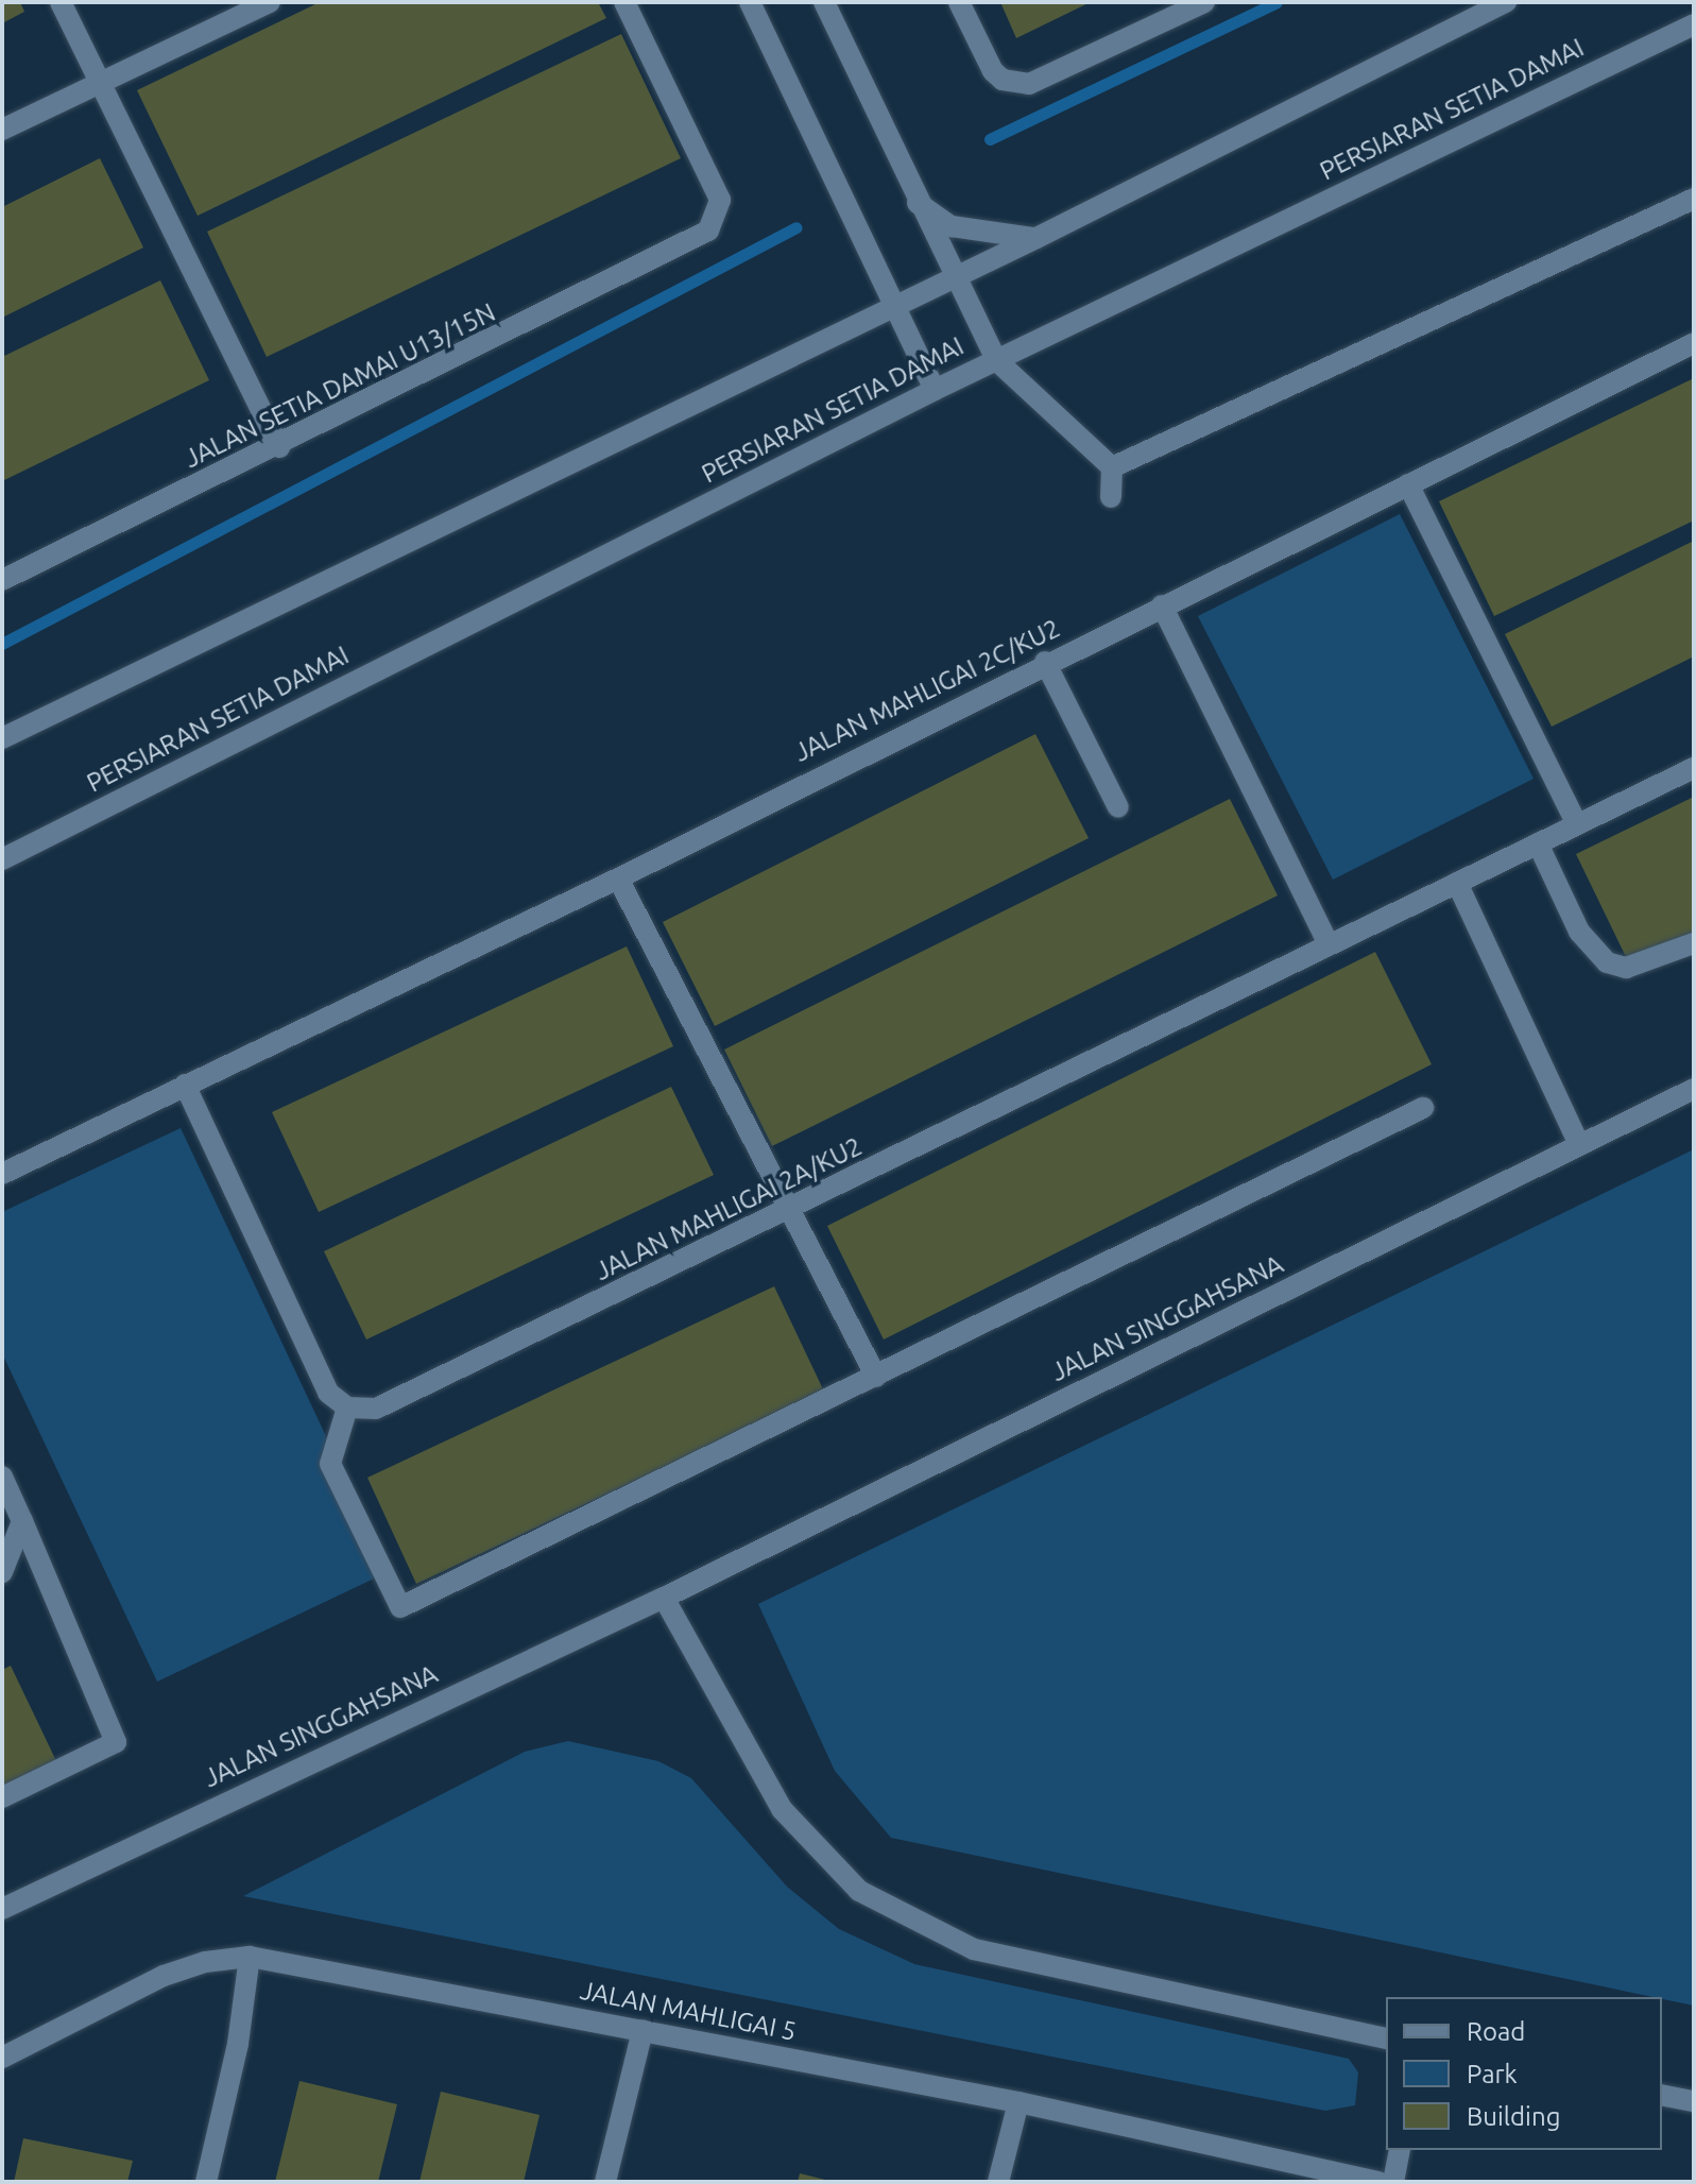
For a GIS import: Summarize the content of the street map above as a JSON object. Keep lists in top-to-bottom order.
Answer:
{
  "streets": {
    "street": [
      "PERSIARAN SETIA DAMAI",
      "JALAN SETIA DAMAI U13/15N",
      "JALAN MAHLIGAI 2C/KU2",
      "JALAN MAHLIGAI 2A/KU2",
      "JALAN SINGGAHSANA",
      "JALAN MAHLIGAI 5"
    ]
  },
  "legend": ["Road", "Park", "Building"]
}
